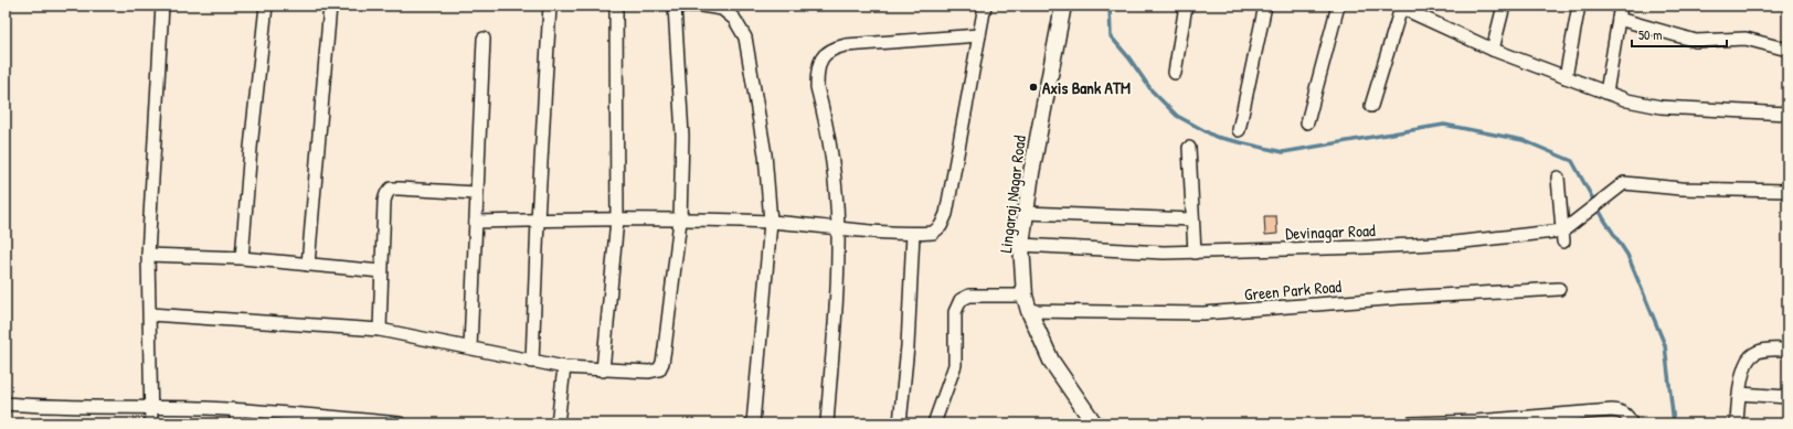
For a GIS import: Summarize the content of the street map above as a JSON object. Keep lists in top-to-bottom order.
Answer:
{
  "streets": {
    "street": ["Lingaraj Nagar Road", "Devinagar Road", "Green Park Road"]
  },
  "crossings": [
    ["Lingaraj Nagar Road", "Devinagar Road"],
    ["Lingaraj Nagar Road", "Green Park Road"]
  ],
  "places": ["Axis Bank ATM"],
  "scale_bar": "50 m"
}
